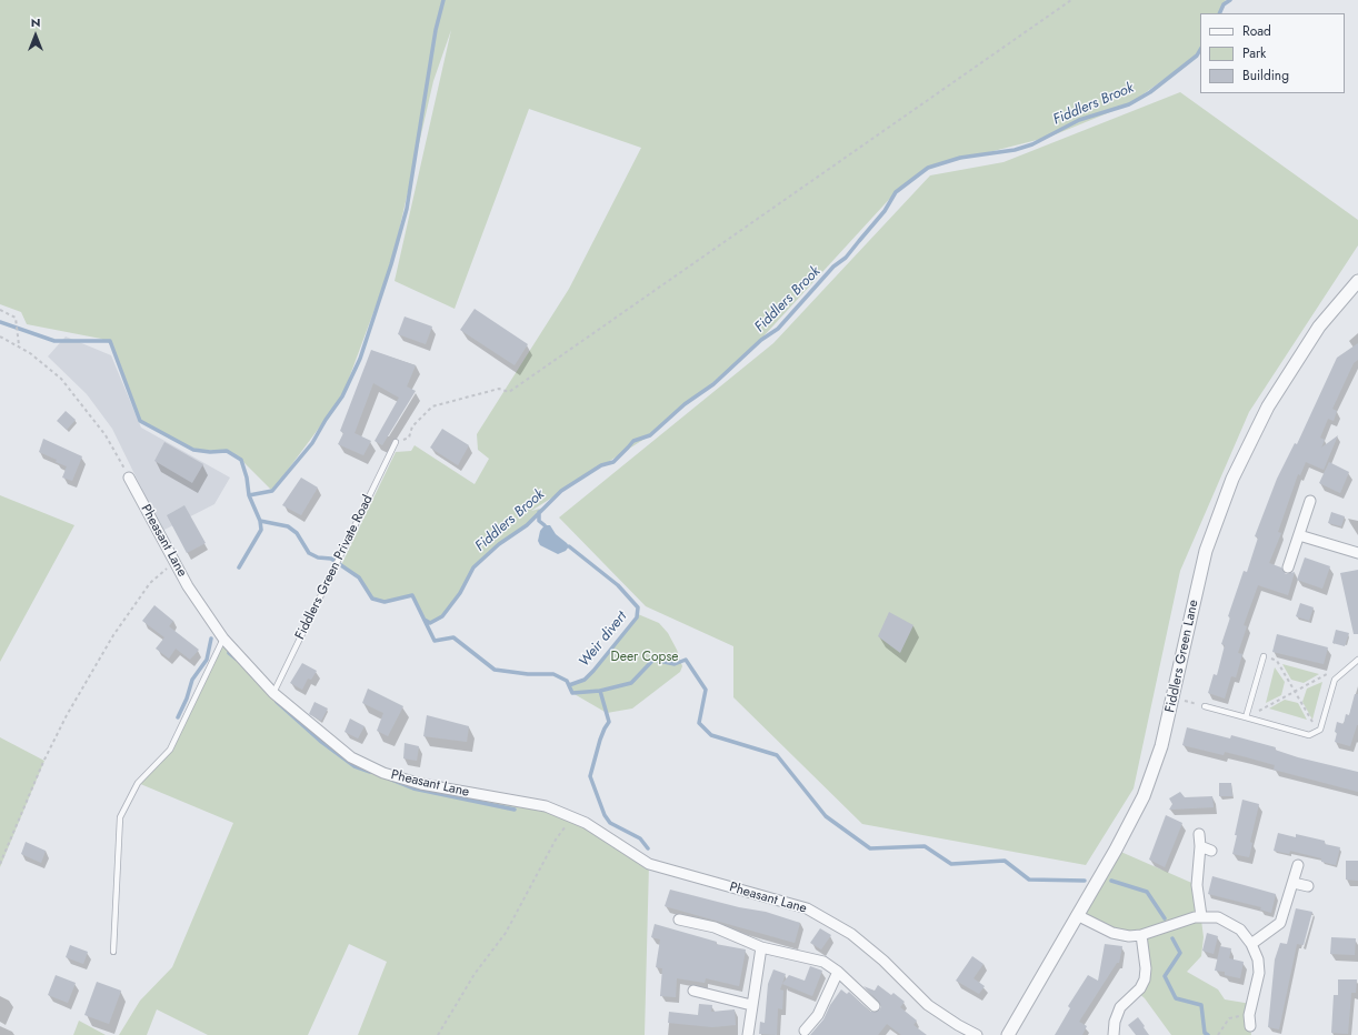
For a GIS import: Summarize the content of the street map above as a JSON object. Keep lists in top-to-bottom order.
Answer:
{
  "streets": {
    "street": ["Pheasant Lane", "Fiddlers Green Lane"],
    "lane": ["Fiddlers Green Private Road"]
  },
  "crossings": [
    ["Pheasant Lane", "Fiddlers Green Private Road"]
  ],
  "water": ["Fiddlers Brook", "Weir divert"],
  "parks": ["Deer Copse"],
  "legend": ["Road", "Park", "Building"],
  "north": "top"
}
